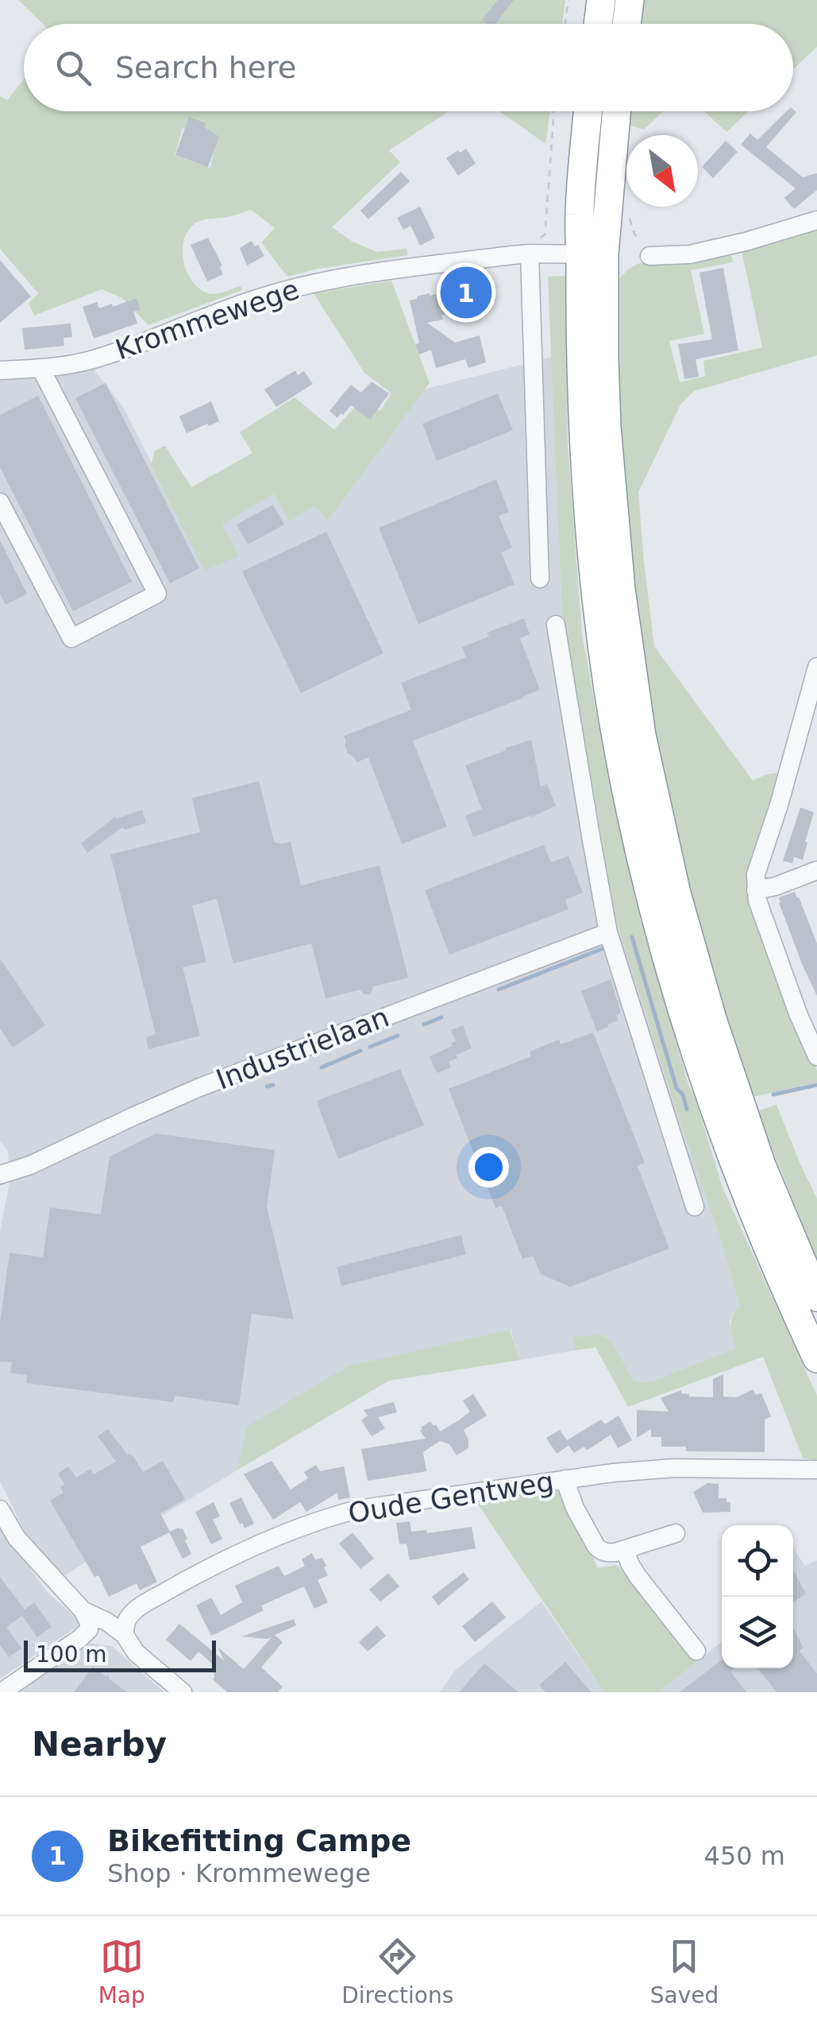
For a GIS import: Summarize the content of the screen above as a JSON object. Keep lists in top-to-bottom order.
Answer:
{
  "streets": {
    "street": ["Krommewege", "Industrielaan", "Oude Gentweg"]
  },
  "scale_bar": "100 m",
  "north": "bottom right",
  "page": {
    "search": "Search here",
    "pins": "1",
    "scale": "100 m",
    "heading": "Nearby",
    "list": [
      {
        "mark": "1",
        "name": "Bikefitting Campe",
        "note": "Shop · Krommewege",
        "value": "450 m"
      }
    ],
    "nav": ["Map", "Directions", "Saved"]
  }
}
